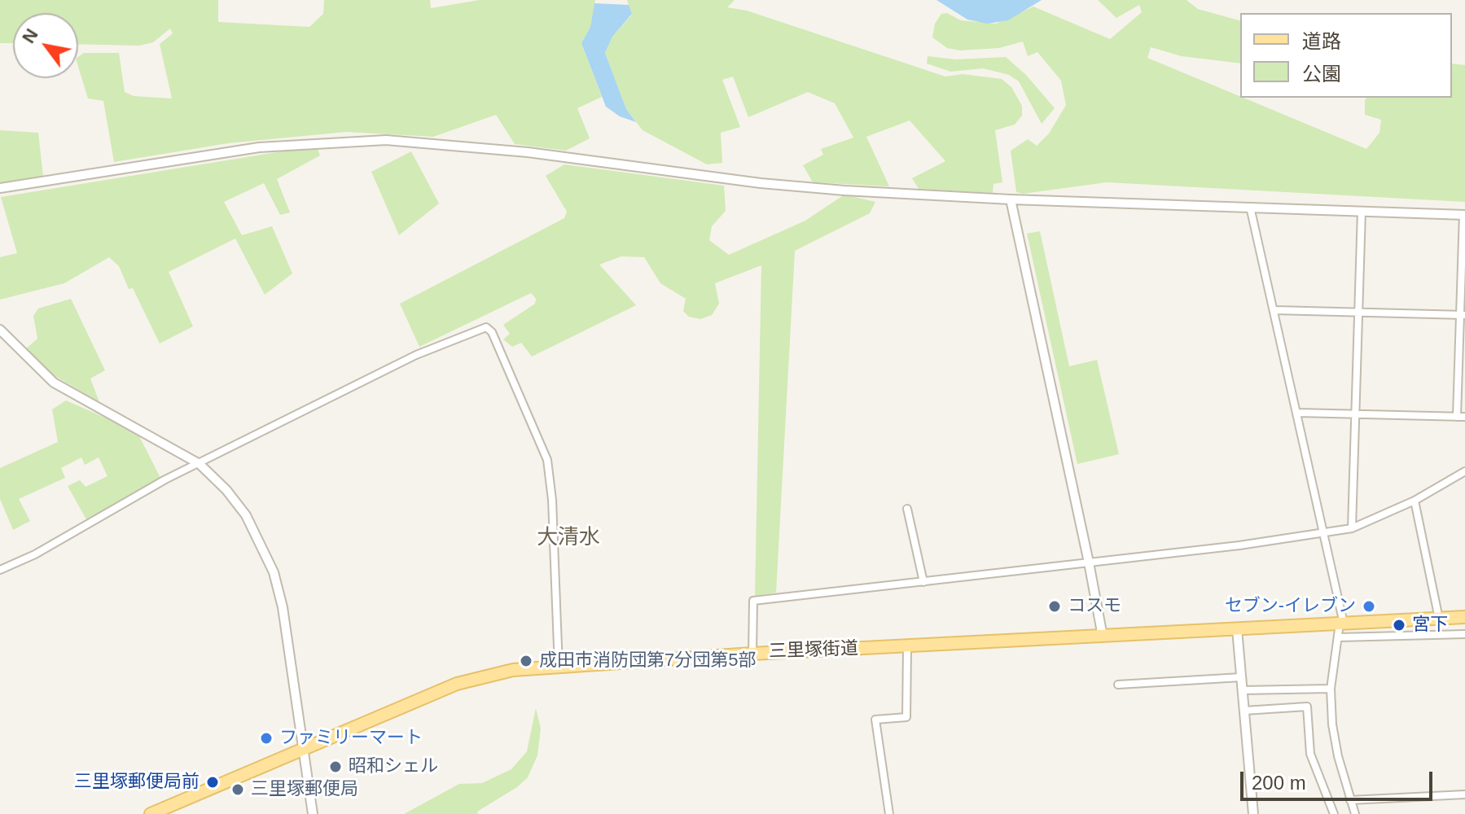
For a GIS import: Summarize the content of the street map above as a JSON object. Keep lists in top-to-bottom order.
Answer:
{
  "streets": {
    "main road": ["三里塚街道"]
  },
  "districts": ["大清水"],
  "places": [
    "コスモ",
    "セブン-イレブン",
    "宮下",
    "成田市消防団第7分団第5部",
    "ファミリーマート",
    "昭和シェル",
    "三里塚郵便局前",
    "三里塚郵便局"
  ],
  "legend": ["道路", "公園"],
  "scale_bar": "200 m",
  "north": "top left"
}
